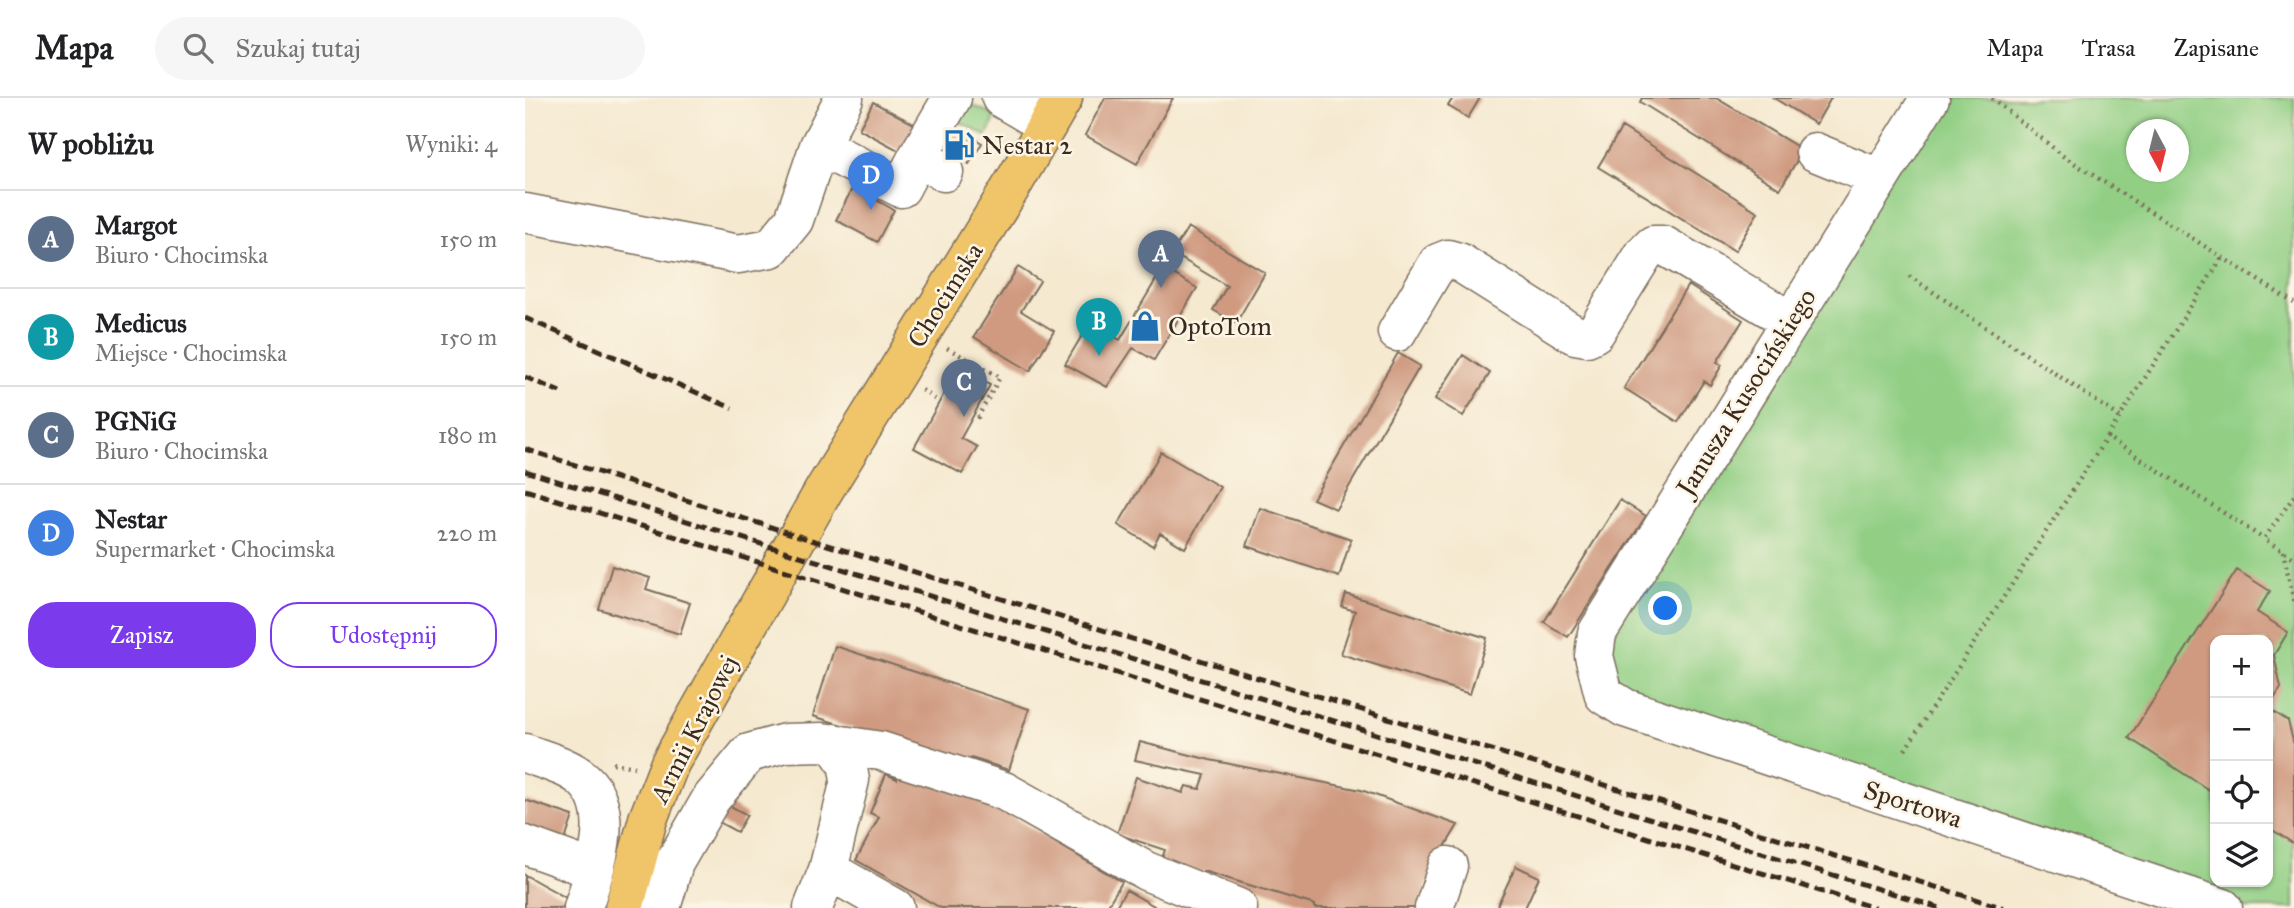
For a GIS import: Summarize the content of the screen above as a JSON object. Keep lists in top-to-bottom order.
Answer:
{
  "streets": {
    "main road": ["Chocimska", "Armii Krajowej"],
    "street": ["Janusza Kusocińskiego", "Sportowa"]
  },
  "crossings": [
    ["Chocimska", "Armii Krajowej"],
    ["Janusza Kusocińskiego", "Sportowa"]
  ],
  "places": {
    "fuel station": ["Nestar 2"],
    "shop": ["OptoTom"]
  },
  "north": "bottom",
  "page": {
    "header": "Mapa",
    "search": "Szukaj tutaj",
    "nav": ["Mapa", "Trasa", "Zapisane"],
    "heading": ["W pobliżu", "Wyniki: 4"],
    "pins": [
      "D",
      "A",
      "B",
      "C"
    ],
    "list": [
      {
        "mark": "A",
        "name": "Margot",
        "note": "Biuro · Chocimska",
        "value": "150 m"
      },
      {
        "mark": "B",
        "name": "Medicus",
        "note": "Miejsce · Chocimska",
        "value": "150 m"
      },
      {
        "mark": "C",
        "name": "PGNiG",
        "note": "Biuro · Chocimska",
        "value": "180 m"
      },
      {
        "mark": "D",
        "name": "Nestar",
        "note": "Supermarket · Chocimska",
        "value": "220 m"
      }
    ],
    "buttons": ["Zapisz", "Udostępnij"],
    "map_buttons": ["+", "−"]
  }
}
